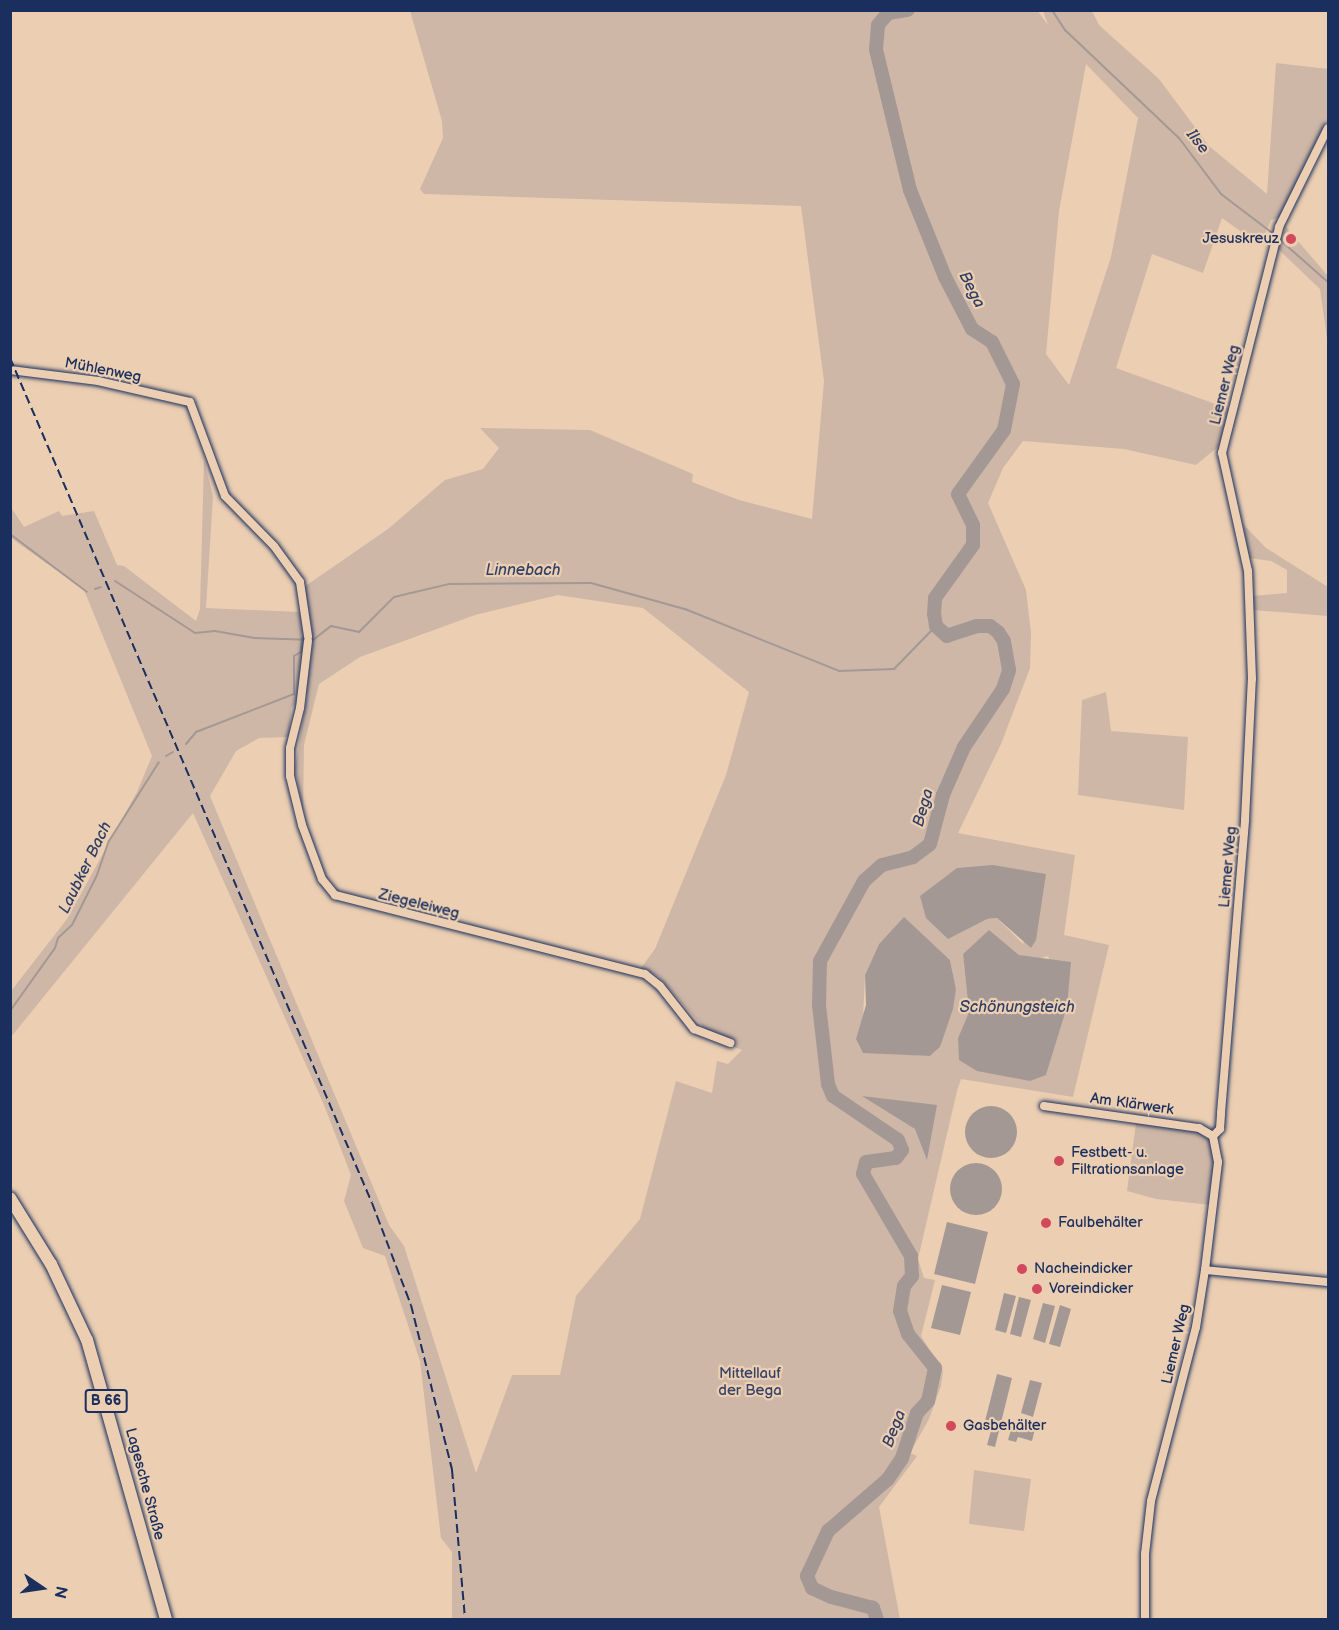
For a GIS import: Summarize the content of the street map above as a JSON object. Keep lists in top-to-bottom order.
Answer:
{
  "streets": {
    "main road": ["B 66", "Lagesche Straße"],
    "street": [
      "Mühlenweg",
      "Liemer Weg",
      "Ziegeleiweg",
      "Am Klärwerk"
    ]
  },
  "crossings": [
    ["Mühlenweg", "Ziegeleiweg"],
    ["Liemer Weg", "Am Klärwerk"]
  ],
  "water": [
    "Ilse",
    "Bega",
    "Linnebach",
    "Laubker Bach",
    "Schönungsteich"
  ],
  "parks": ["Mittellauf der Bega"],
  "places": [
    "Jesuskreuz",
    "Festbett- u. Filtrationsanlage",
    "Faulbehälter",
    "Nacheindicker",
    "Voreindicker",
    "Gasbehälter"
  ],
  "north": "right"
}
